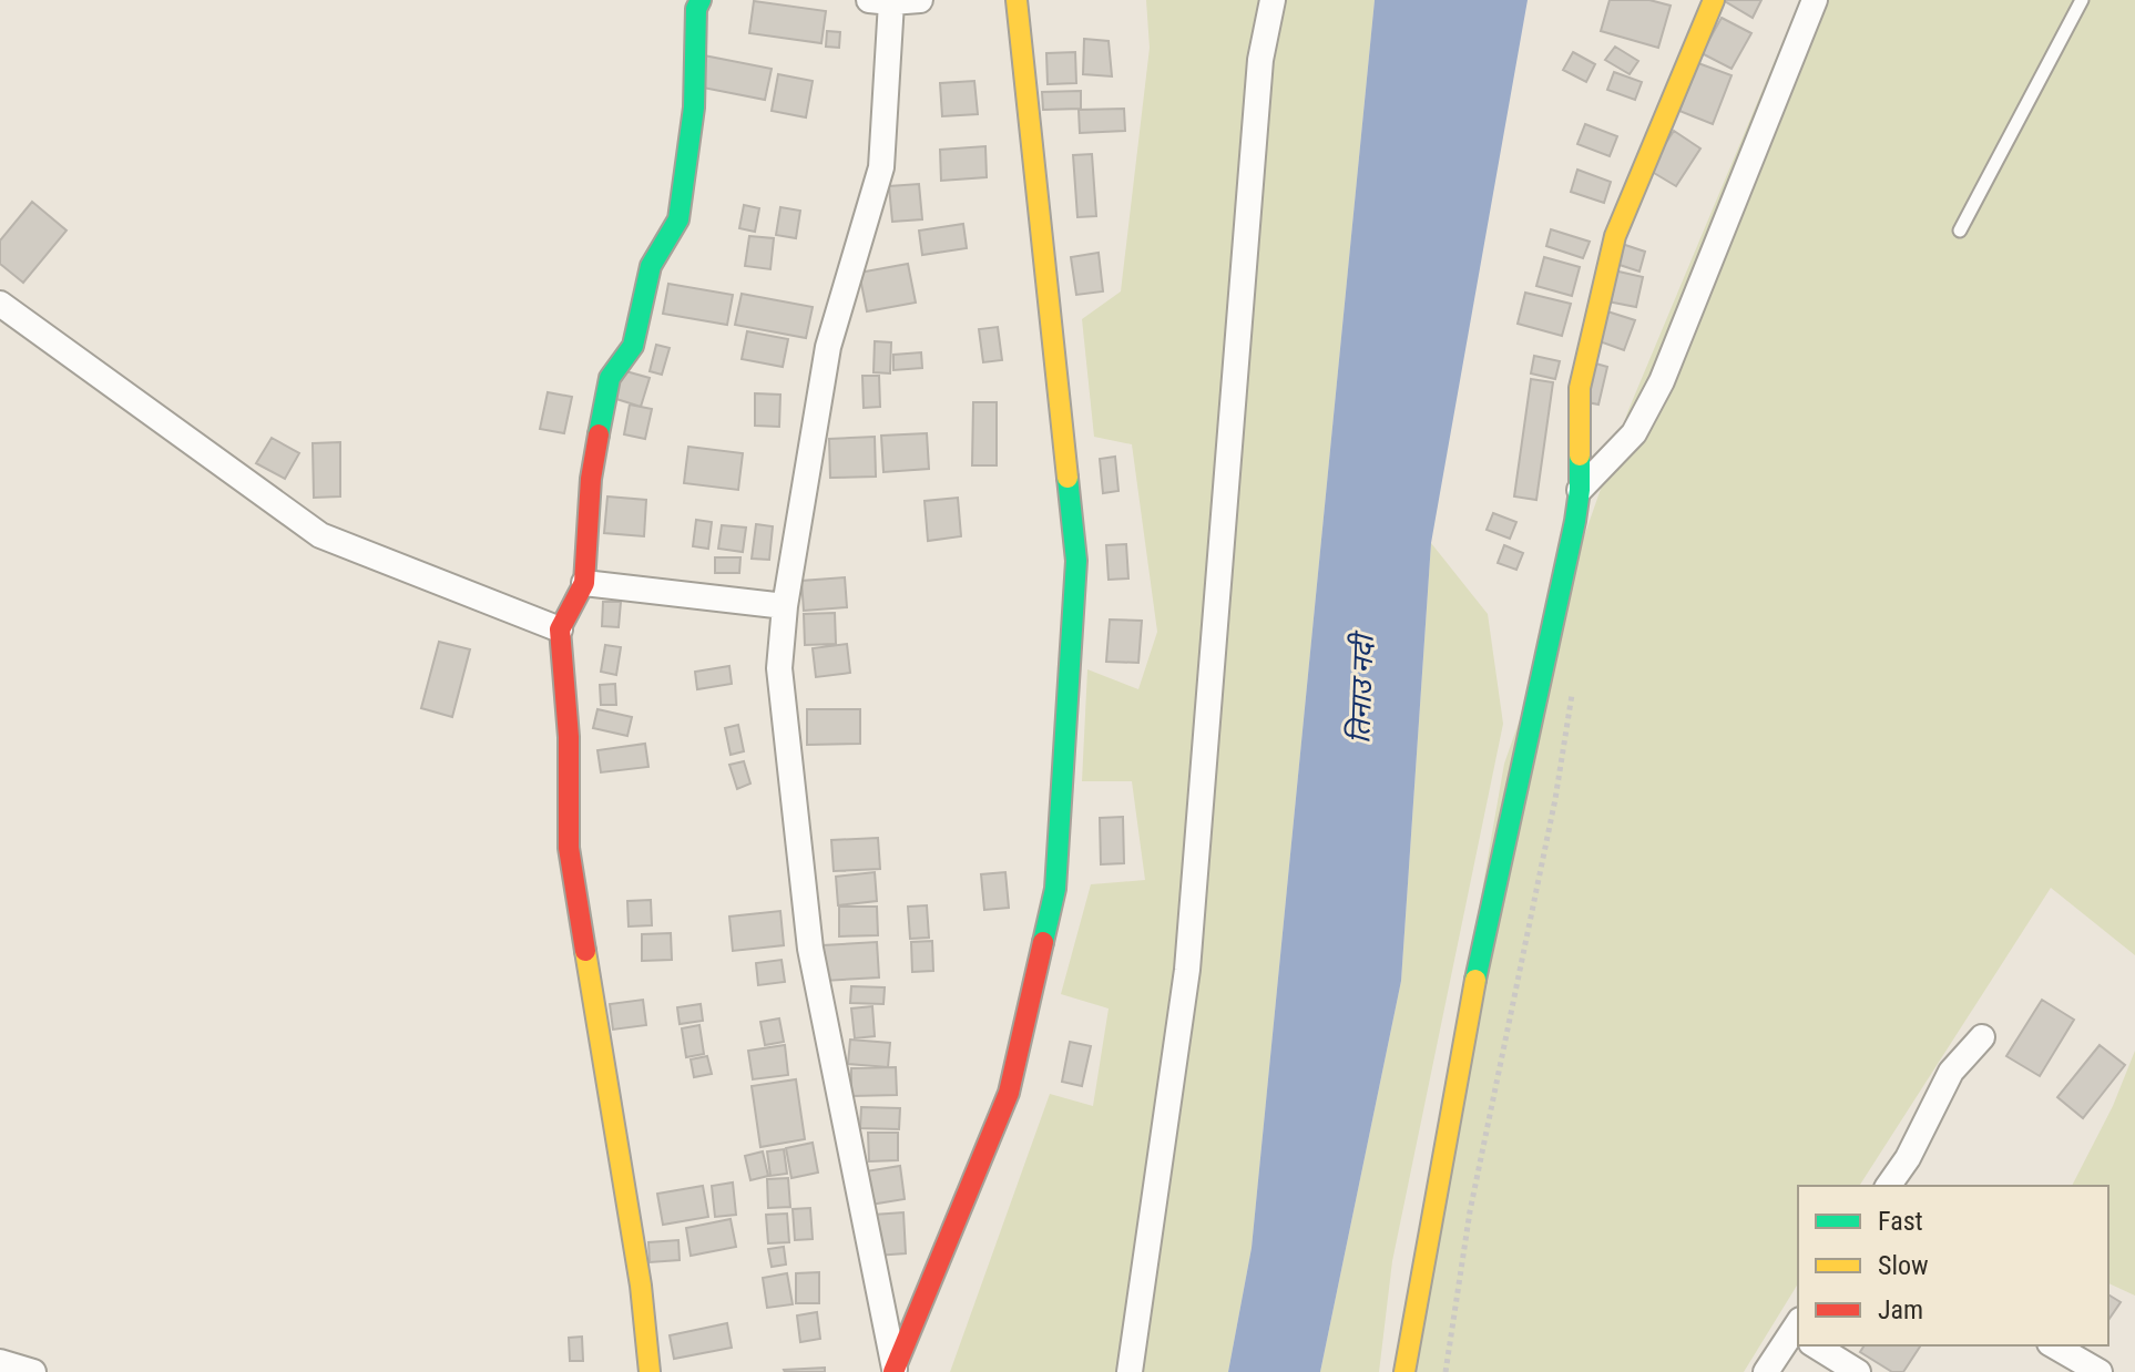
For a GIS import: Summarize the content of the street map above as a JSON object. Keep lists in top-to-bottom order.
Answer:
{
  "water": ["तिनाउ नदी"],
  "legend": ["Fast", "Slow", "Jam"]
}
